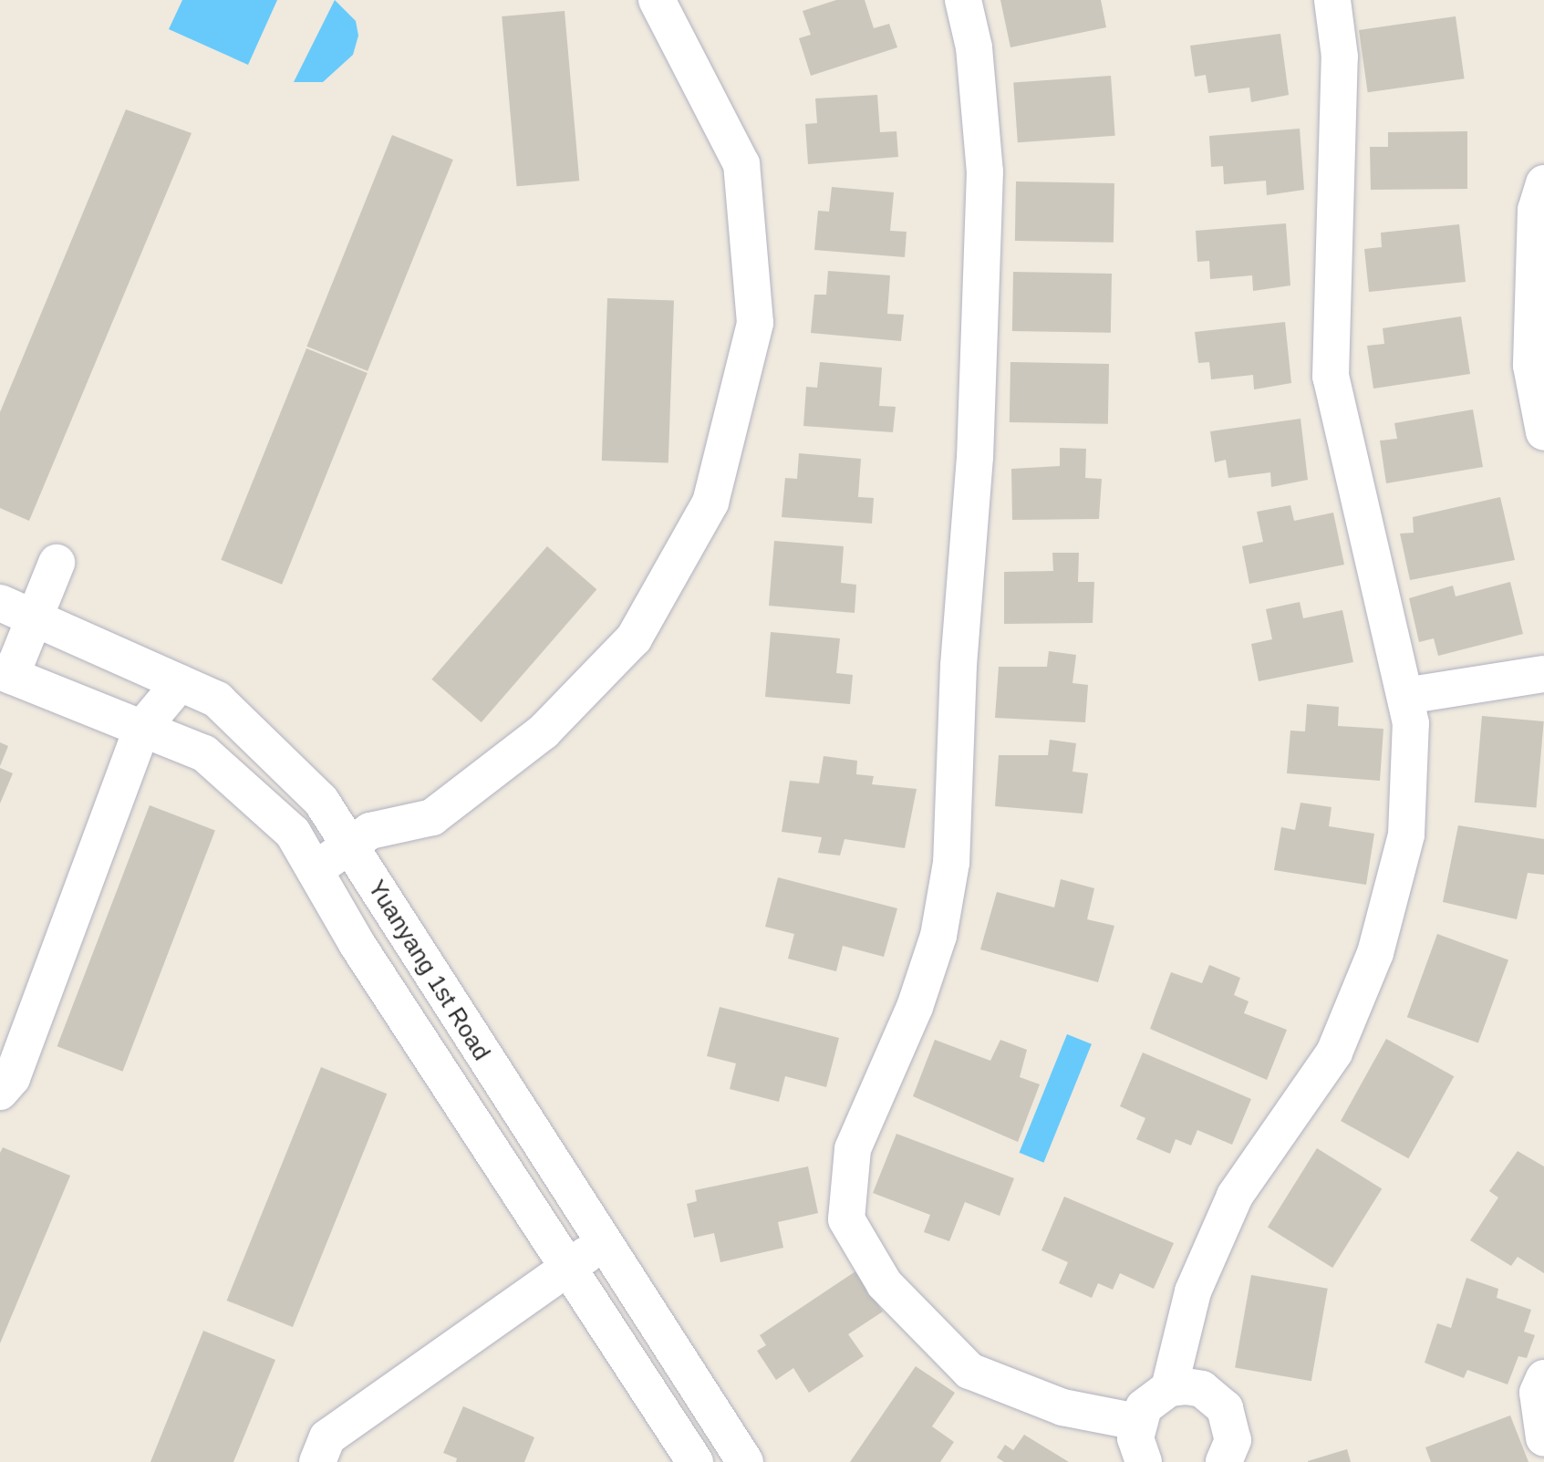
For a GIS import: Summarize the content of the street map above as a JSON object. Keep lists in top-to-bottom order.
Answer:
{
  "streets": {
    "street": ["Yuanyang 1st Road"]
  }
}
